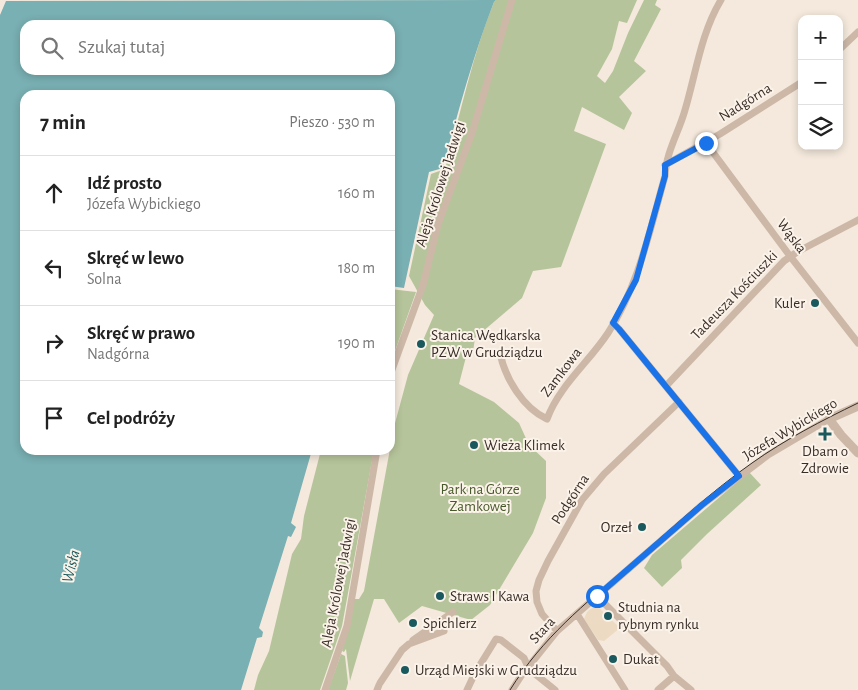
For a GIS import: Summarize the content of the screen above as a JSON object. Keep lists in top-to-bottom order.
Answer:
{
  "streets": {
    "street": [
      "Nadgórna",
      "Aleja Królowej Jadwigi",
      "Wąska",
      "Tadeusza Kościuszki",
      "Zamkowa",
      "Józefa Wybickiego",
      "Podgórna",
      "Stara"
    ]
  },
  "crossings": [
    ["Nadgórna", "Wąska"],
    ["Wąska", "Tadeusza Kościuszki"],
    ["Józefa Wybickiego", "Stara"],
    ["Podgórna", "Stara"]
  ],
  "water": ["Wisła"],
  "parks": ["Park na Górze Zamkowej"],
  "places": {
    "other": [
      "Kuler",
      "Stanica Wędkarska PZW w Grudziądzu",
      "Wieża Klimek",
      "Orzeł",
      "Straws I Kawa",
      "Studnia na rybnym rynku",
      "Spichlerz",
      "Dukat",
      "Urząd Miejski w Grudziądzu"
    ],
    "health": ["Dbam o Zdrowie"]
  },
  "page": {
    "map_buttons": ["+", "−"],
    "search": "Szukaj tutaj",
    "heading": ["7 min", "Pieszo · 530 m"],
    "list": [
      ["Idź prosto", "Józefa Wybickiego", "160 m"],
      ["Skręć w lewo", "Solna", "180 m"],
      ["Skręć w prawo", "Nadgórna", "190 m"],
      "Cel podróży"
    ]
  }
}
